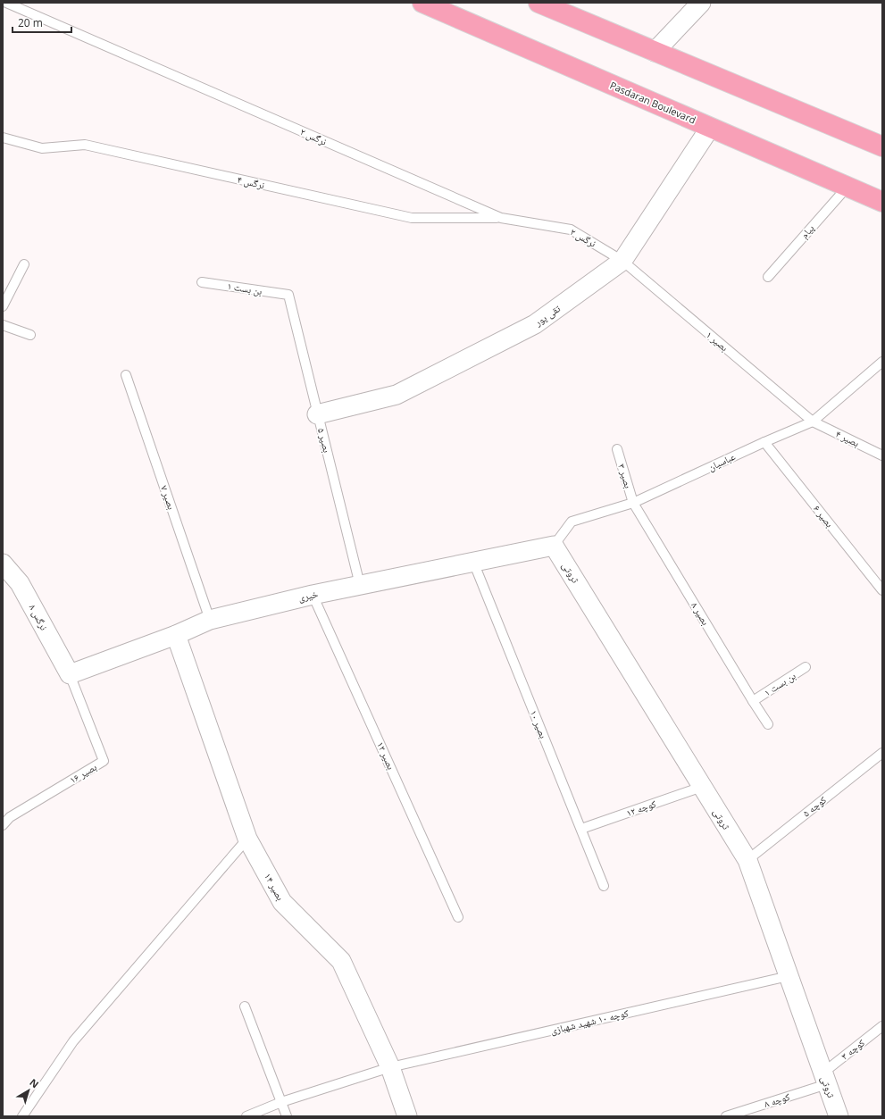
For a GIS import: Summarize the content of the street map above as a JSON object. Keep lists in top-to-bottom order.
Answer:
{
  "streets": {
    "highway": ["Pasdaran Boulevard"],
    "street": [
      "تقی پور",
      "ثروتی",
      "خیری",
      "نرگس ۸",
      "بصیر ۱۴"
    ],
    "lane": [
      "نرگس ۲",
      "نرگس ۴",
      "پیام",
      "بن بست ۱",
      "بصیر ۱",
      "بصیر ۴",
      "بصیر ۵",
      "عباسیان",
      "بصیر ۳",
      "بصیر ۷",
      "بصیر ۶",
      "بصیر ۸",
      "بصیر ۱۰",
      "بصیر ۱۲",
      "بصیر ۱۶",
      "کوچه ۵",
      "کوچه ۱۲",
      "کوچه ۱۰ شهید شهبازی",
      "کوچه ۳",
      "کوچه ۸"
    ]
  },
  "crossings": [
    ["Pasdaran Boulevard", "پیام"],
    ["Pasdaran Boulevard", "تقی پور"],
    ["نرگس ۲", "نرگس ۴"],
    ["نرگس ۲", "تقی پور"],
    ["نرگس ۲", "بصیر ۱"],
    ["بن بست ۱", "بصیر ۵"],
    ["بن بست ۱", "بصیر ۸"],
    ["تقی پور", "بصیر ۱"],
    ["تقی پور", "بصیر ۵"],
    ["بصیر ۱", "بصیر ۴"],
    ["بصیر ۱", "عباسیان"],
    ["بصیر ۴", "عباسیان"],
    ["بصیر ۵", "خیری"],
    ["عباسیان", "بصیر ۳"],
    ["عباسیان", "بصیر ۶"],
    ["عباسیان", "ثروتی"],
    ["عباسیان", "خیری"],
    ["عباسیان", "بصیر ۸"],
    ["بصیر ۳", "بصیر ۸"],
    ["بصیر ۷", "خیری"],
    ["ثروتی", "خیری"],
    ["ثروتی", "کوچه ۵"],
    ["ثروتی", "کوچه ۱۲"],
    ["ثروتی", "کوچه ۱۰ شهید شهبازی"],
    ["ثروتی", "کوچه ۳"],
    ["ثروتی", "کوچه ۸"],
    ["خیری", "نرگس ۸"],
    ["خیری", "بصیر ۱۰"],
    ["خیری", "بصیر ۱۲"],
    ["خیری", "بصیر ۱۶"],
    ["خیری", "بصیر ۱۴"],
    ["نرگس ۸", "بصیر ۱۶"],
    ["بصیر ۱۰", "کوچه ۱۲"],
    ["بصیر ۱۴", "کوچه ۱۰ شهید شهبازی"],
    ["کوچه ۳", "کوچه ۸"]
  ],
  "scale_bar": "20 m",
  "north": "top right"
}
